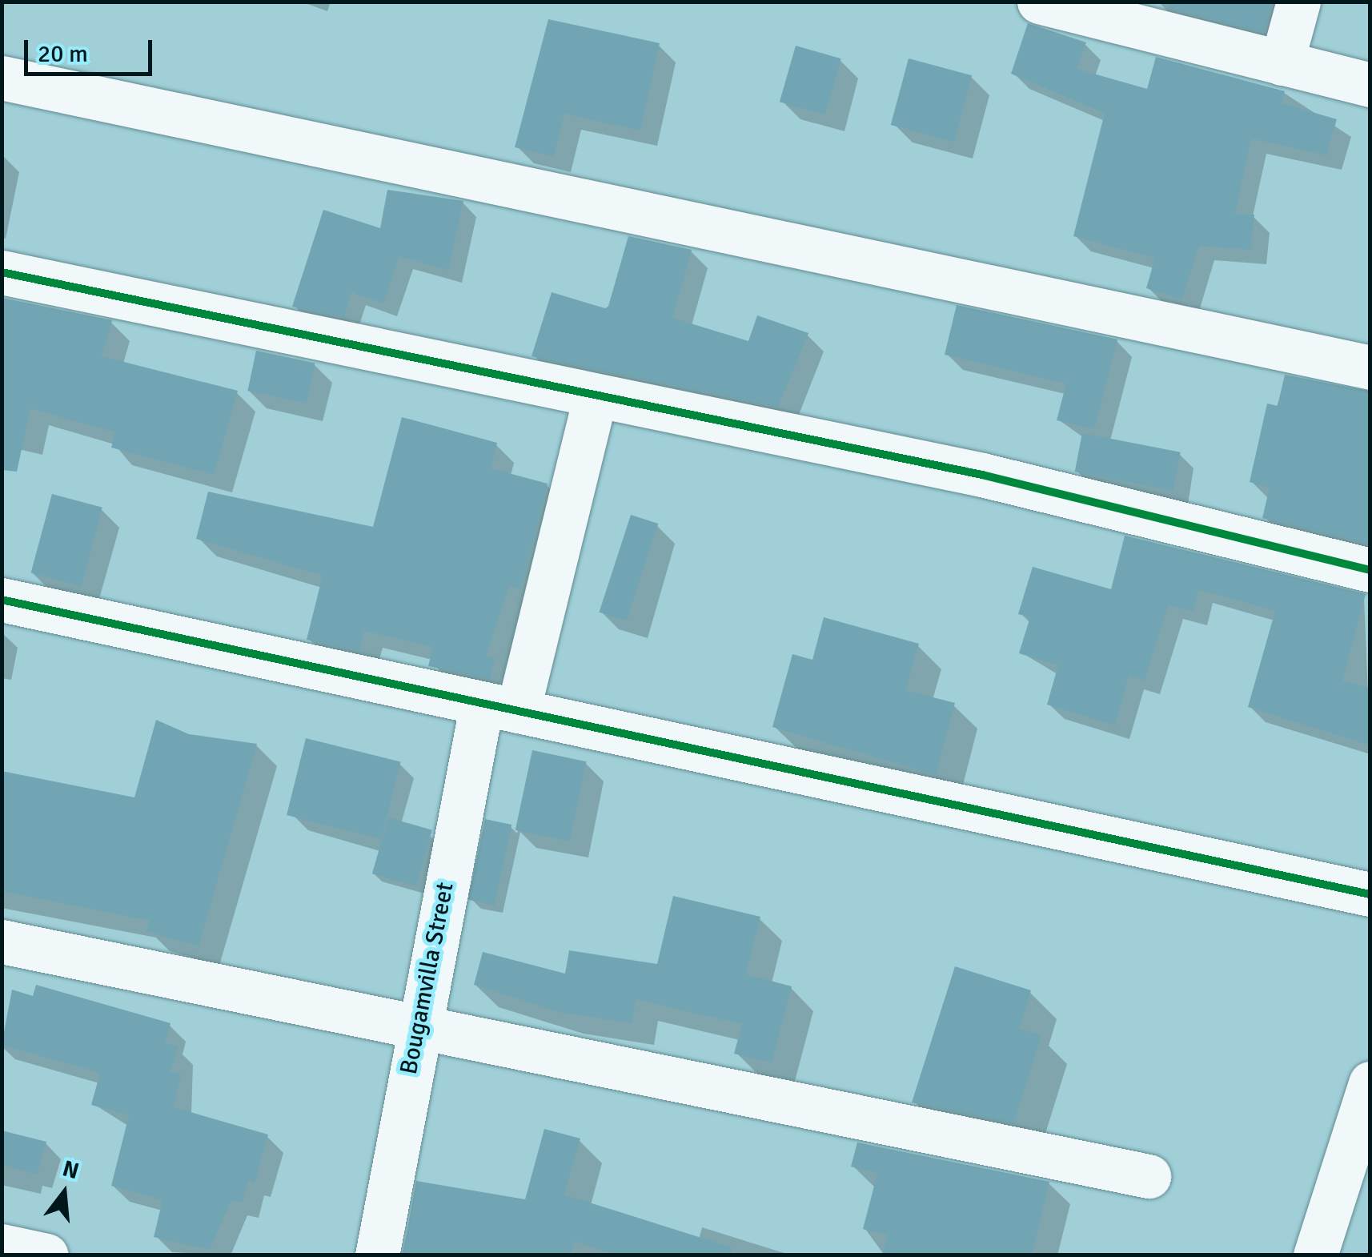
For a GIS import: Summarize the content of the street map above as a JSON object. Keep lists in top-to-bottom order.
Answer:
{
  "streets": {
    "street": ["Bougamvilla Street"]
  },
  "scale_bar": "20 m",
  "north": "top"
}
